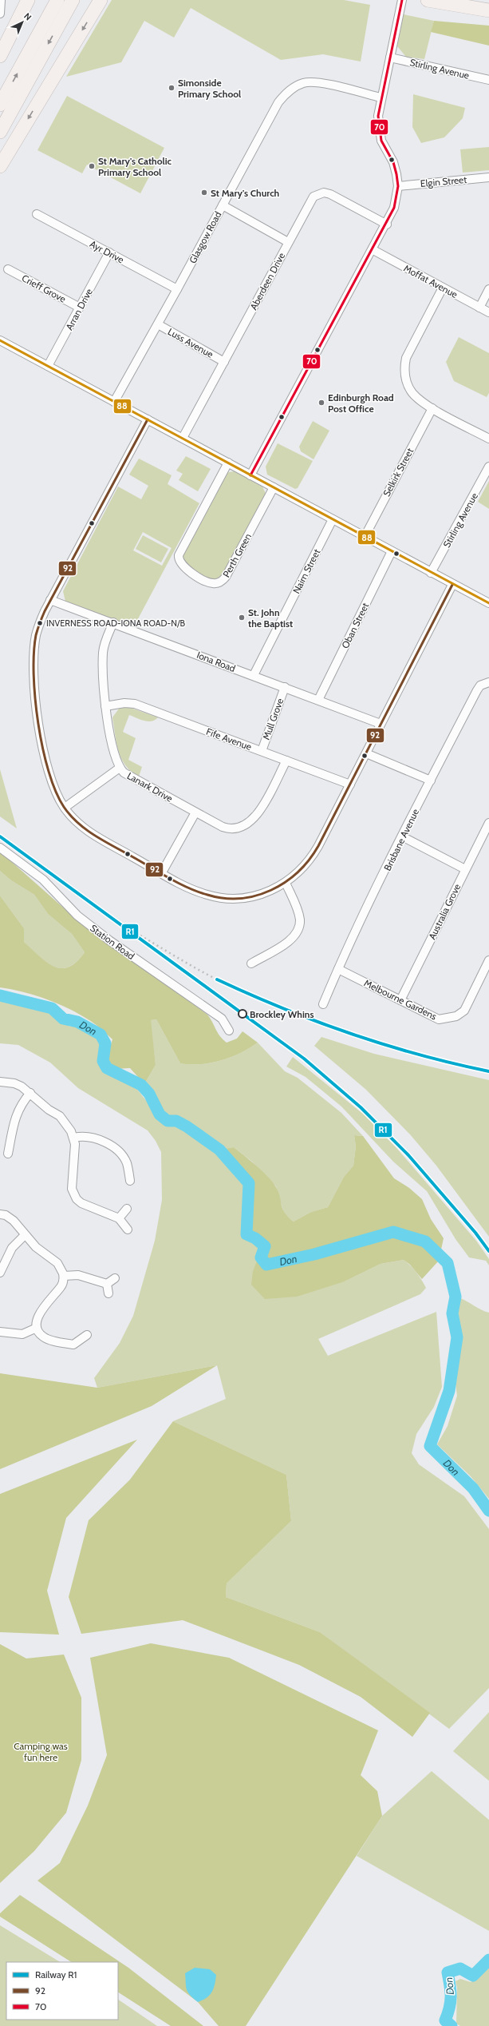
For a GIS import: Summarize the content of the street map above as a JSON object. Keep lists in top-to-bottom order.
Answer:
{
  "streets": {
    "street": [
      "Stirling Avenue",
      "Elgin Street",
      "Glasgow Road",
      "Ayr Drive",
      "Aberdeen Drive",
      "Moffat Avenue",
      "Crieff Grove",
      "Arran Drive",
      "Luss Avenue",
      "Selkirk Street",
      "Perth Green",
      "Nairn Street",
      "Oban Street",
      "Iona Road",
      "Mull Grove",
      "Fife Avenue",
      "Lanark Drive",
      "Brisbane Avenue",
      "Australia Grove",
      "Station Road",
      "Melbourne Gardens"
    ]
  },
  "crossings": [
    ["Glasgow Road", "Ayr Drive"],
    ["Glasgow Road", "Luss Avenue"],
    ["Ayr Drive", "Arran Drive"],
    ["Aberdeen Drive", "Luss Avenue"],
    ["Crieff Grove", "Arran Drive"],
    ["Nairn Street", "Iona Road"],
    ["Oban Street", "Iona Road"],
    ["Iona Road", "Mull Grove"],
    ["Iona Road", "Lanark Drive"],
    ["Mull Grove", "Fife Avenue"],
    ["Fife Avenue", "Lanark Drive"],
    ["Brisbane Avenue", "Melbourne Gardens"],
    ["Australia Grove", "Melbourne Gardens"]
  ],
  "water": ["Don"],
  "parks": ["Camping was fun here"],
  "places": [
    "Simonside Primary School",
    "St Mary's Catholic Primary School",
    "St Mary's Church",
    "Edinburgh Road Post Office",
    "St. John the Baptist",
    "INVERNESS ROAD-IONA ROAD-N/B",
    "Brockley Whins"
  ],
  "lines": [
    "transit line 70",
    "transit line 88",
    "transit line 92",
    "rail line R1"
  ],
  "legend": ["Railway R1", "92", "70"],
  "north": "top right"
}
